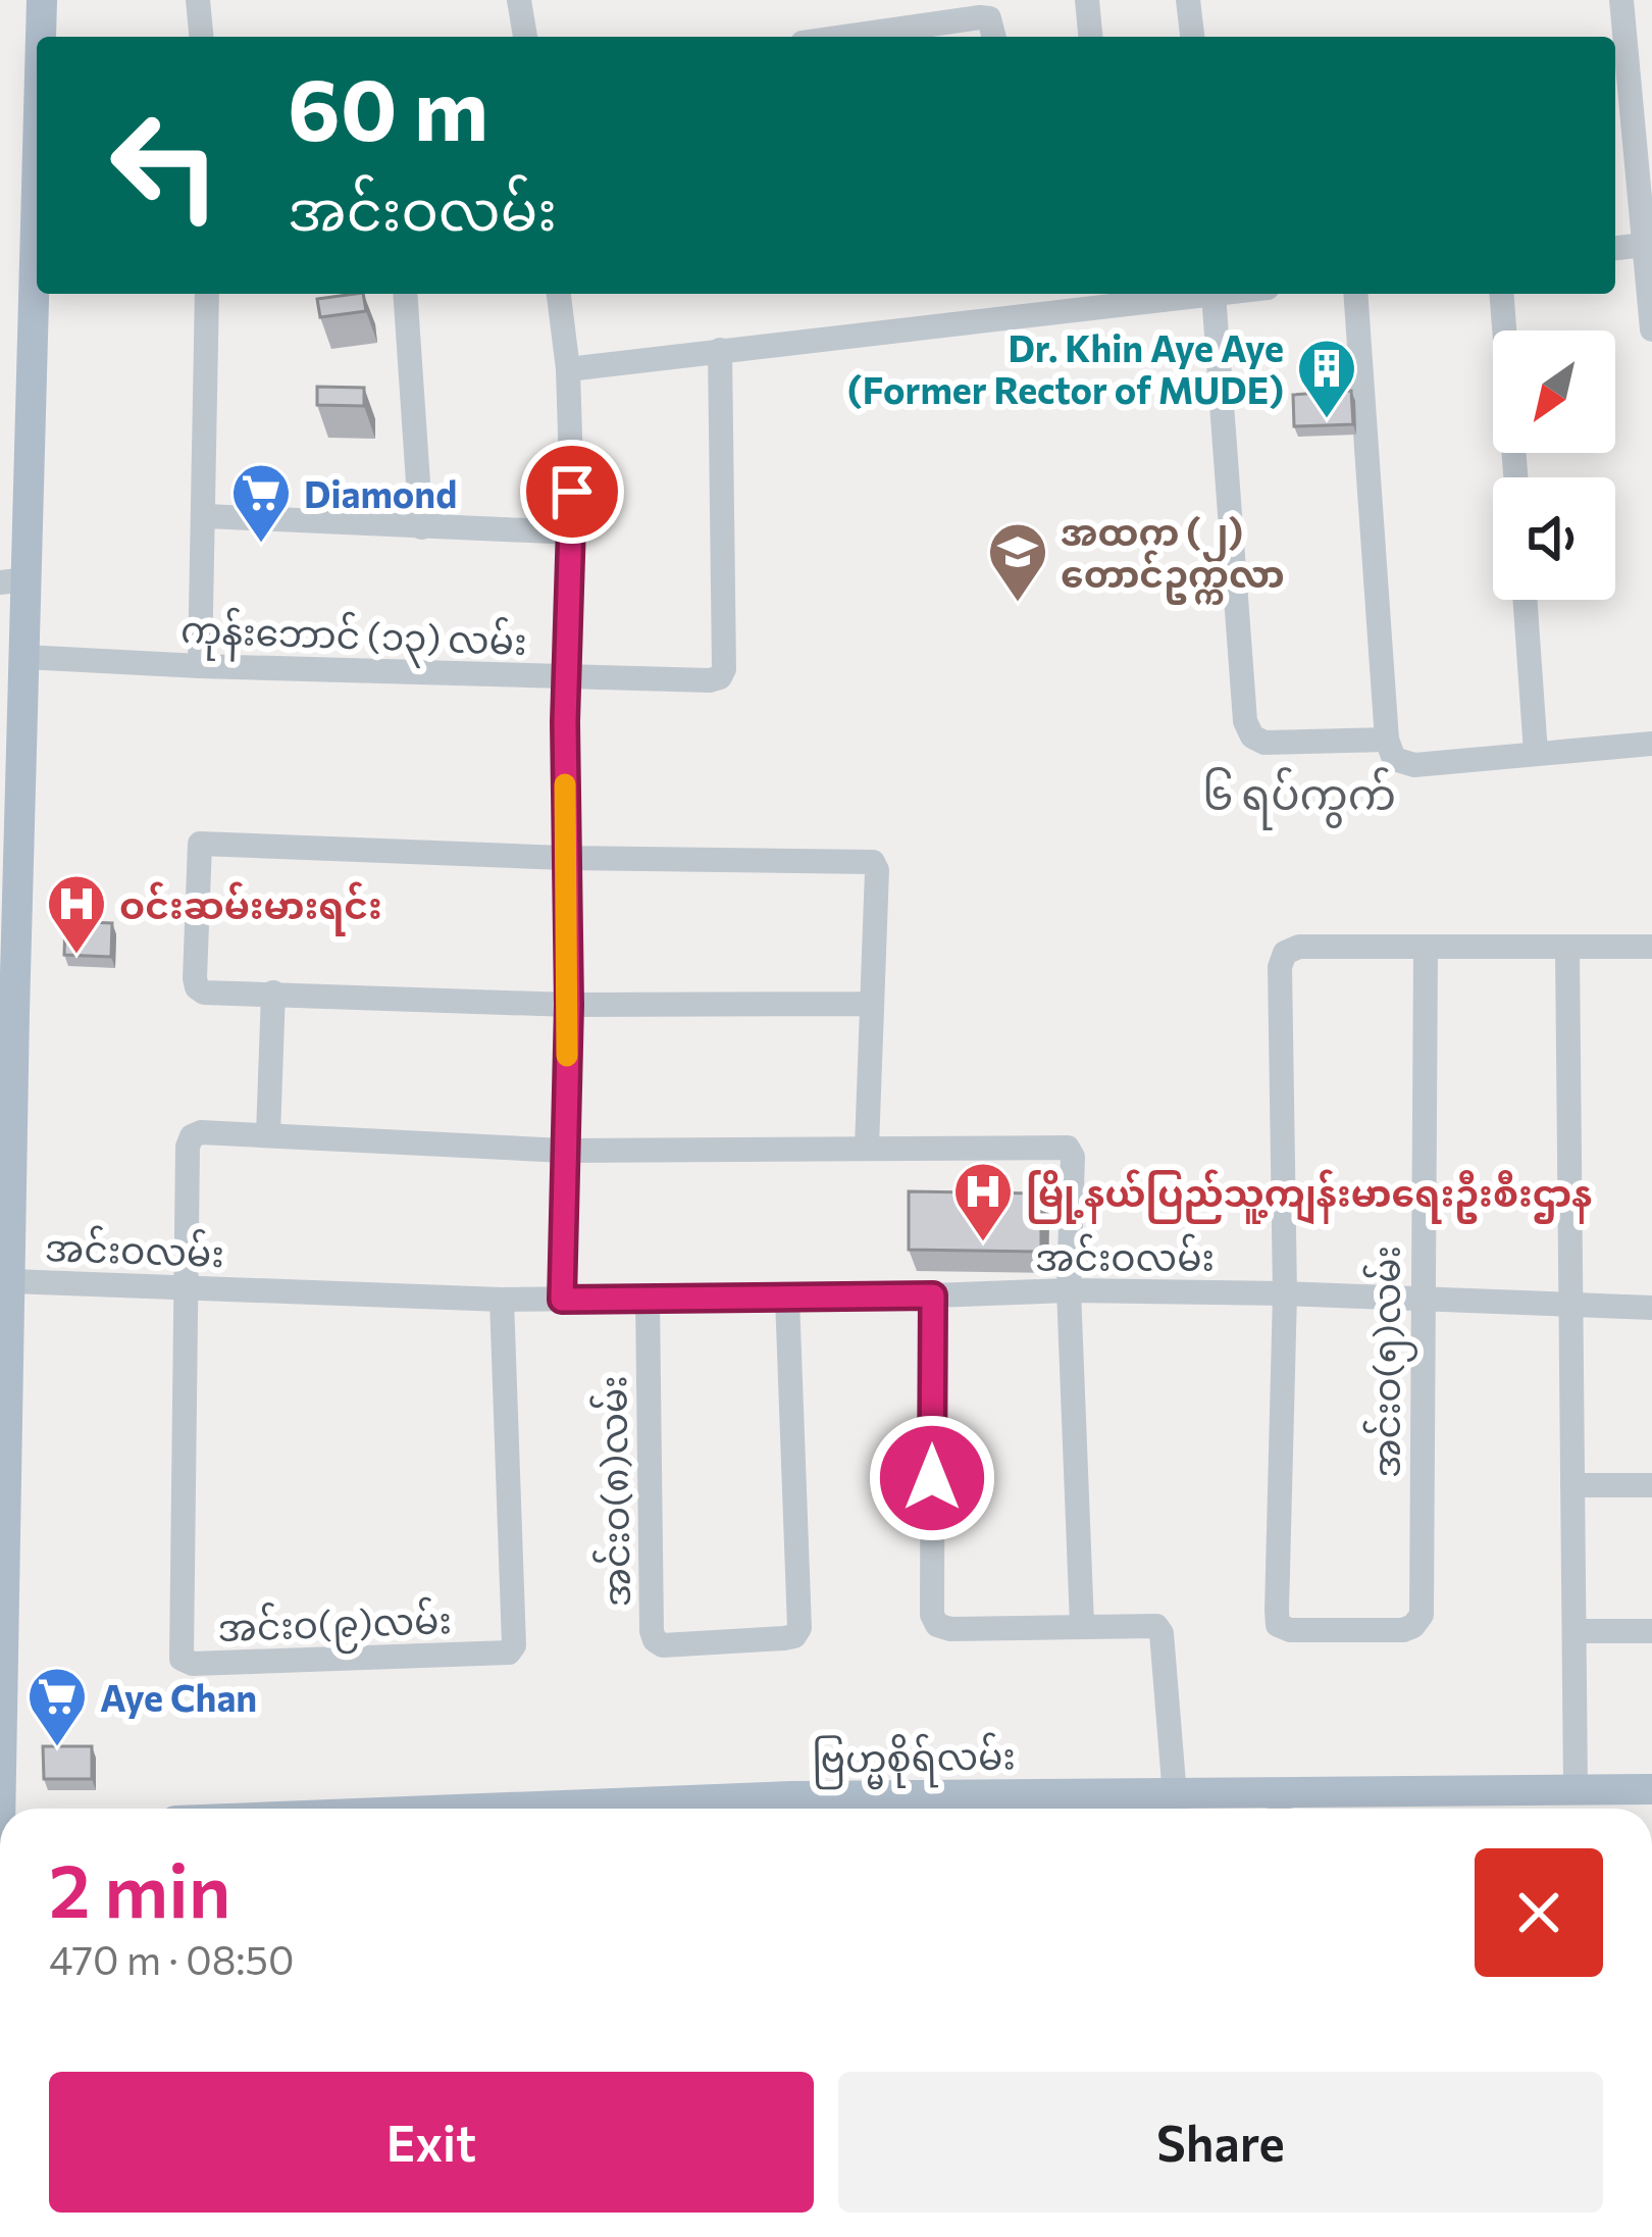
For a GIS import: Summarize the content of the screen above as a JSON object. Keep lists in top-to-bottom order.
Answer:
{
  "streets": {
    "main road": ["ဗြဟ္မစိုရ်လမ်း"],
    "street": [
      "ကုန်းဘောင် (၁၃) လမ်း",
      "အင်းဝလမ်း",
      "အင်းဝ(၅)လမ်း",
      "အင်းဝ(၈)လမ်း",
      "အင်းဝ(၉)လမ်း"
    ]
  },
  "crossings": [
    ["အင်းဝလမ်း", "အင်းဝ(၅)လမ်း"],
    ["အင်းဝလမ်း", "အင်းဝ(၈)လမ်း"],
    ["အင်းဝလမ်း", "အင်းဝ(၉)လမ်း"]
  ],
  "districts": ["၆ ရပ်ကွက်"],
  "places": {
    "building": ["Dr. Khin Aye Aye (Former Rector of MUDE)"],
    "supermarket": ["Diamond", "Aye Chan"],
    "school or university": ["အထက (၂) တောင်ဥက္ကလာ"],
    "hospital": ["ဝင်းဆမ်းမားရင်း", "မြို့နယ်ပြည်သူ့ကျန်းမာရေးဦးစီးဌာန"]
  },
  "north": "bottom left",
  "page": {
    "turn": ["60 m", "အင်းဝလမ်း"],
    "heading": ["2 min", "470 m · 08:50"],
    "buttons": ["Exit", "Share"]
  }
}
